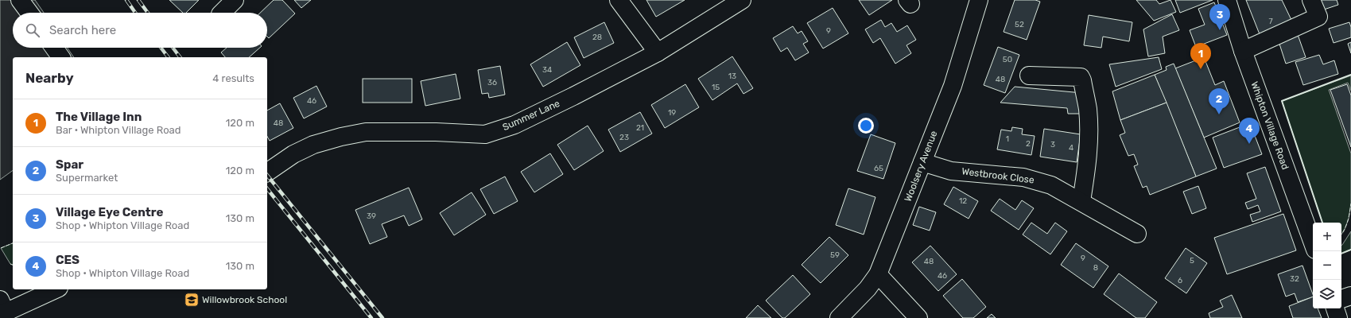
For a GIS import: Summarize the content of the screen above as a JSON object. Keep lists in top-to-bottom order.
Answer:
{
  "streets": {
    "street": [
      "Summer Lane",
      "Whipton Village Road",
      "Woolsery Avenue",
      "Westbrook Close"
    ]
  },
  "crossings": [
    ["Woolsery Avenue", "Westbrook Close"]
  ],
  "places": {
    "school or university": ["Willowbrook School"]
  },
  "house_numbers": [
    "7",
    "52",
    "9",
    "28",
    "50",
    "34",
    "13",
    "48",
    "36",
    "15",
    "46",
    "19",
    "48",
    "21",
    "23",
    "1",
    "2",
    "3",
    "4",
    "65",
    "12",
    "39",
    "59",
    "9",
    "5",
    "48",
    "8",
    "46",
    "32",
    "6"
  ],
  "page": {
    "pins": [
      "3",
      "1",
      "2",
      "4"
    ],
    "search": "Search here",
    "heading": ["Nearby", "4 results"],
    "list": [
      {
        "mark": "1",
        "name": "The Village Inn",
        "note": "Bar · Whipton Village Road",
        "value": "120 m"
      },
      {
        "mark": "2",
        "name": "Spar",
        "note": "Supermarket",
        "value": "120 m"
      },
      {
        "mark": "3",
        "name": "Village Eye Centre",
        "note": "Shop · Whipton Village Road",
        "value": "130 m"
      },
      {
        "mark": "4",
        "name": "CES",
        "note": "Shop · Whipton Village Road",
        "value": "130 m"
      }
    ],
    "map_buttons": ["+", "−"]
  }
}
